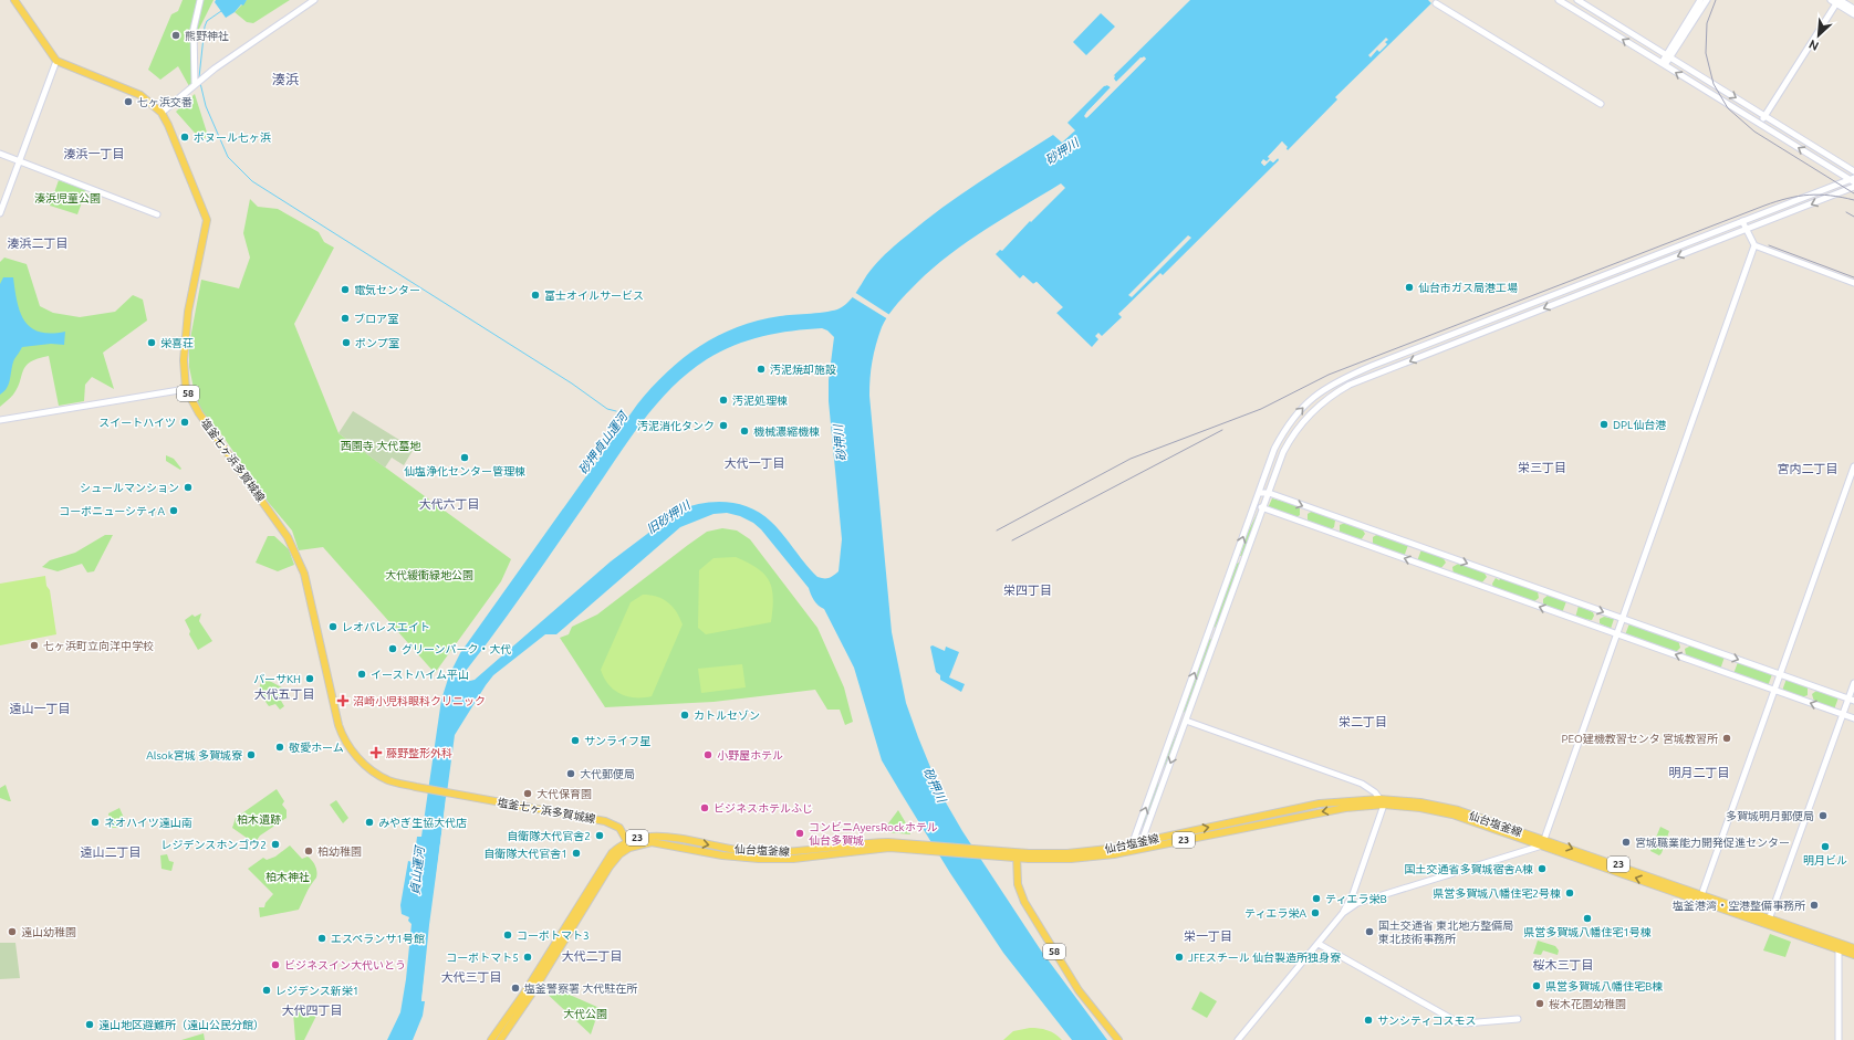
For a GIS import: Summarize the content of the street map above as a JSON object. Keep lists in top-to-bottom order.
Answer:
{
  "streets": {
    "main road": [
      "58",
      "塩釜七ヶ浜多賀城線",
      "仙台塩釜線",
      "23"
    ]
  },
  "crossings": [
    ["58", "仙台塩釜線"],
    ["塩釜七ヶ浜多賀城線", "仙台塩釜線"]
  ],
  "districts": [
    "湊浜",
    "湊浜一丁目",
    "湊浜二丁目",
    "大代一丁目",
    "栄三丁目",
    "宮内二丁目",
    "大代六丁目",
    "栄四丁目",
    "大代五丁目",
    "遠山一丁目",
    "栄二丁目",
    "明月二丁目",
    "遠山二丁目",
    "栄一丁目",
    "大代二丁目",
    "桜木三丁目",
    "大代三丁目",
    "大代四丁目"
  ],
  "water": [
    "砂押川",
    "砂押貞山運河",
    "旧砂押川",
    "貞山運河"
  ],
  "parks": [
    "湊浜児童公園",
    "西園寺 大代墓地",
    "大代緩衝緑地公園",
    "柏木遺跡",
    "柏木神社",
    "大代公園"
  ],
  "places": {
    "other": [
      "熊野神社",
      "七ヶ浜交番",
      "ボヌール七ヶ浜",
      "仙台市ガス局港工場",
      "電気センター",
      "富士オイルサービス",
      "ブロア室",
      "栄喜荘",
      "ポンプ室",
      "汚泥焼却施設",
      "汚泥処理棟",
      "スイートハイツ",
      "DPL仙台港",
      "汚泥消化タンク",
      "機械濃縮機棟",
      "仙塩浄化センター管理棟",
      "シュールマンション",
      "コーポニューシティA",
      "レオパレスエイト",
      "七ヶ浜町立向洋中学校",
      "グリーンパーク・大代",
      "イーストハイム平山",
      "バーサKH",
      "カトルセゾン",
      "PEO建機教習センタ 宮城教習所",
      "サンライフ星",
      "敬愛ホーム",
      "Alsok宮城 多賀城寮",
      "小野屋ホテル",
      "大代郵便局",
      "大代保育園",
      "ビジネスホテルふじ",
      "多賀城明月郵便局",
      "ネオハイツ遠山南",
      "みやぎ生協大代店",
      "コンビニAyersRockホテル 仙台多賀城",
      "自衛隊大代官舎2",
      "宮城職業能力開発促進センター",
      "レジデンスホンゴウ2",
      "明月ビル",
      "柏幼稚園",
      "自衛隊大代官舎1",
      "国土交通省多賀城宿舎A棟",
      "県営多賀城八幡住宅2号棟",
      "ティエラ栄B",
      "塩釜港湾・空港整備事務所",
      "ティエラ栄A",
      "県営多賀城八幡住宅1号棟",
      "遠山幼稚園",
      "国土交通省 東北地方整備局 東北技術事務所",
      "コーポトマト3",
      "エスペランサ1号館",
      "コーポトマト5",
      "JFEスチール 仙台製造所独身寮",
      "ビジネスイン大代いとう",
      "県営多賀城八幡住宅B棟",
      "塩釜警察署 大代駐在所",
      "レジデンス新栄1",
      "桜木花園幼稚園",
      "サンシティコスモス",
      "遠山地区避難所（遠山公民分館）"
    ],
    "health": ["沼崎小児科眼科クリニック", "藤野整形外科"]
  },
  "north": "bottom left"
}
